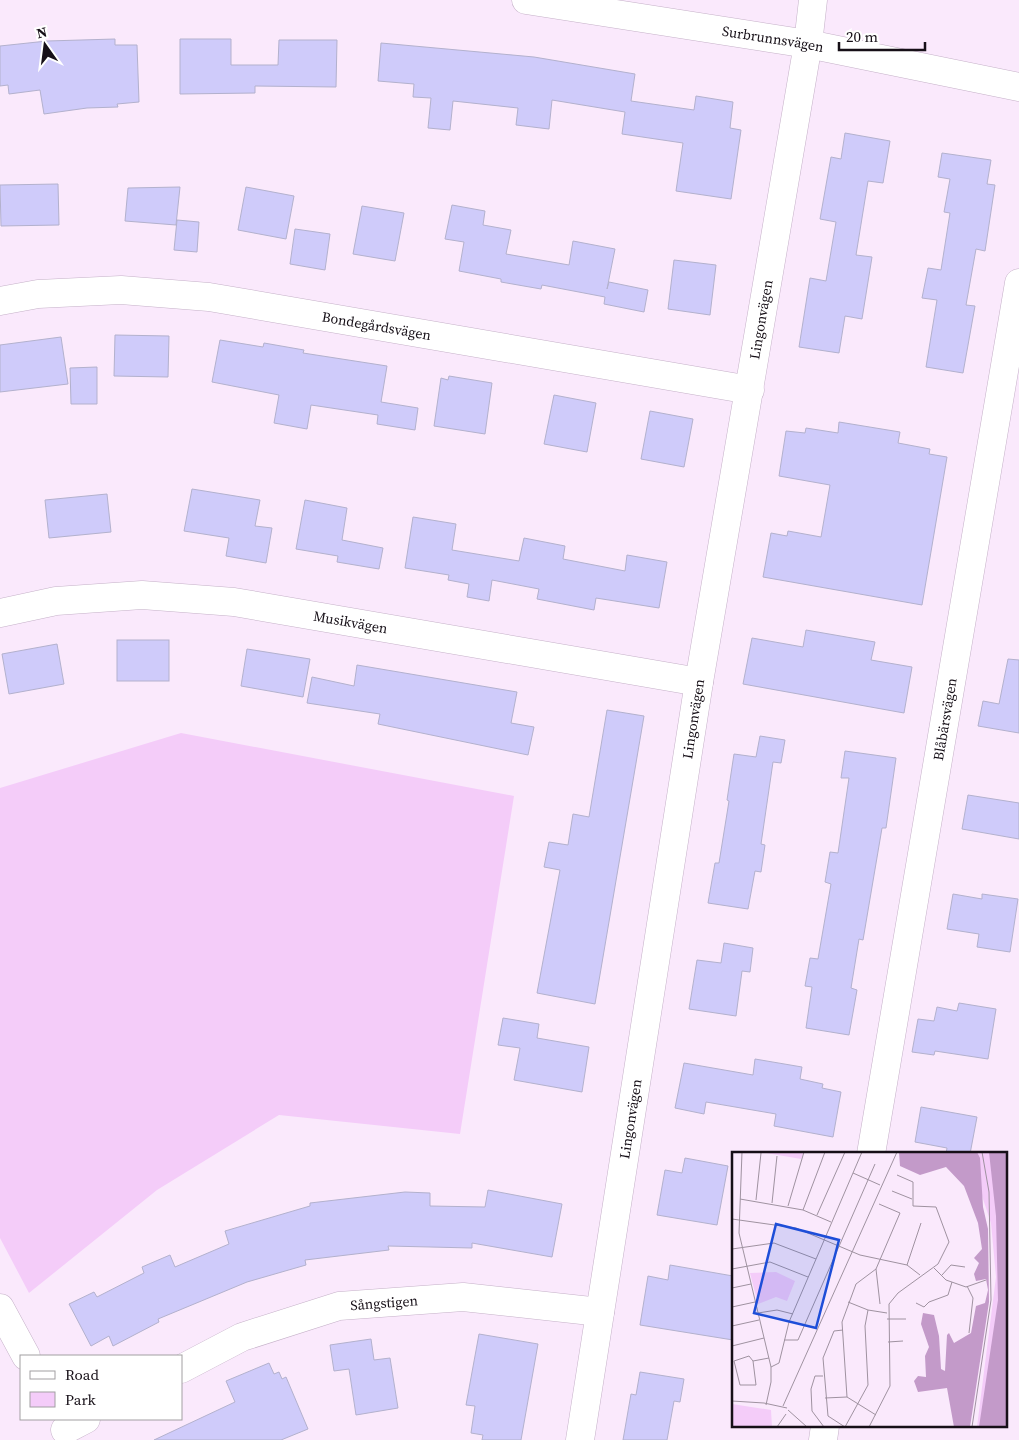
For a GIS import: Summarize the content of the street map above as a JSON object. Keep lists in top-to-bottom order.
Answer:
{
  "streets": {
    "street": [
      "Surbrunnsvägen",
      "Lingonvägen",
      "Bondegårdsvägen",
      "Musikvägen",
      "Blåbärsvägen",
      "Sångstigen"
    ]
  },
  "crossings": [
    ["Surbrunnsvägen", "Lingonvägen"],
    ["Lingonvägen", "Bondegårdsvägen"],
    ["Lingonvägen", "Musikvägen"],
    ["Lingonvägen", "Sångstigen"]
  ],
  "legend": ["Road", "Park"],
  "scale_bar": "20 m",
  "north": "top"
}
